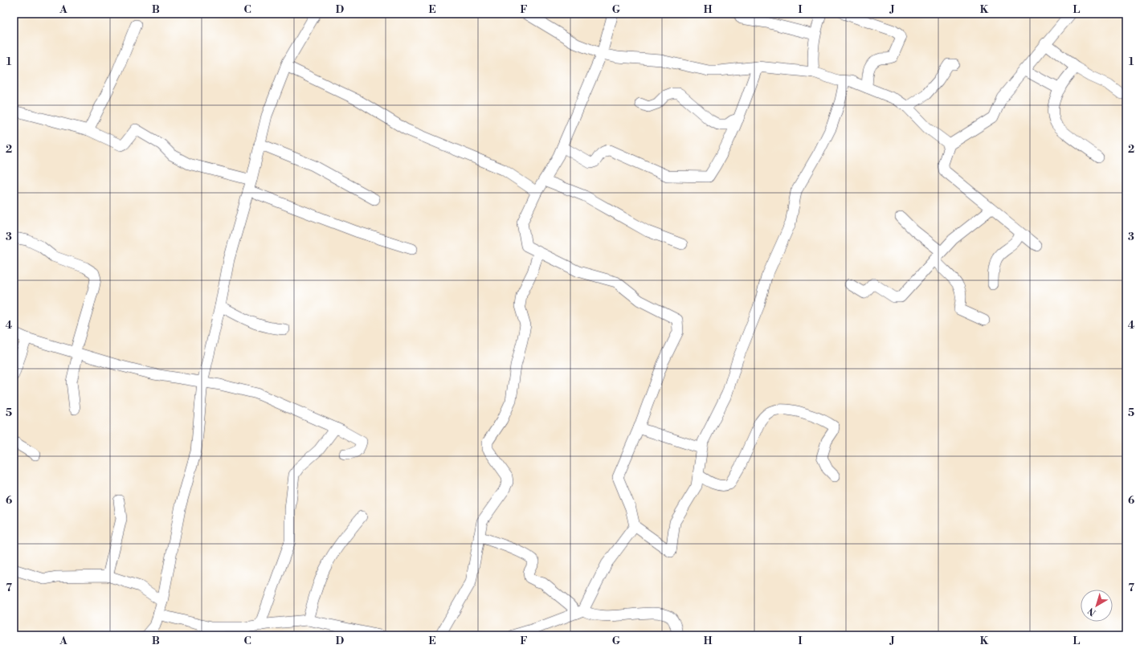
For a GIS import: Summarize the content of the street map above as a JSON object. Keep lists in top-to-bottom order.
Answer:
{
  "north": "bottom left",
  "grid": {
    "columns": [
      "A",
      "B",
      "C",
      "D",
      "E",
      "F",
      "G",
      "H",
      "I",
      "J",
      "K",
      "L"
    ],
    "rows": [
      "1",
      "2",
      "3",
      "4",
      "5",
      "6",
      "7"
    ]
  }
}
